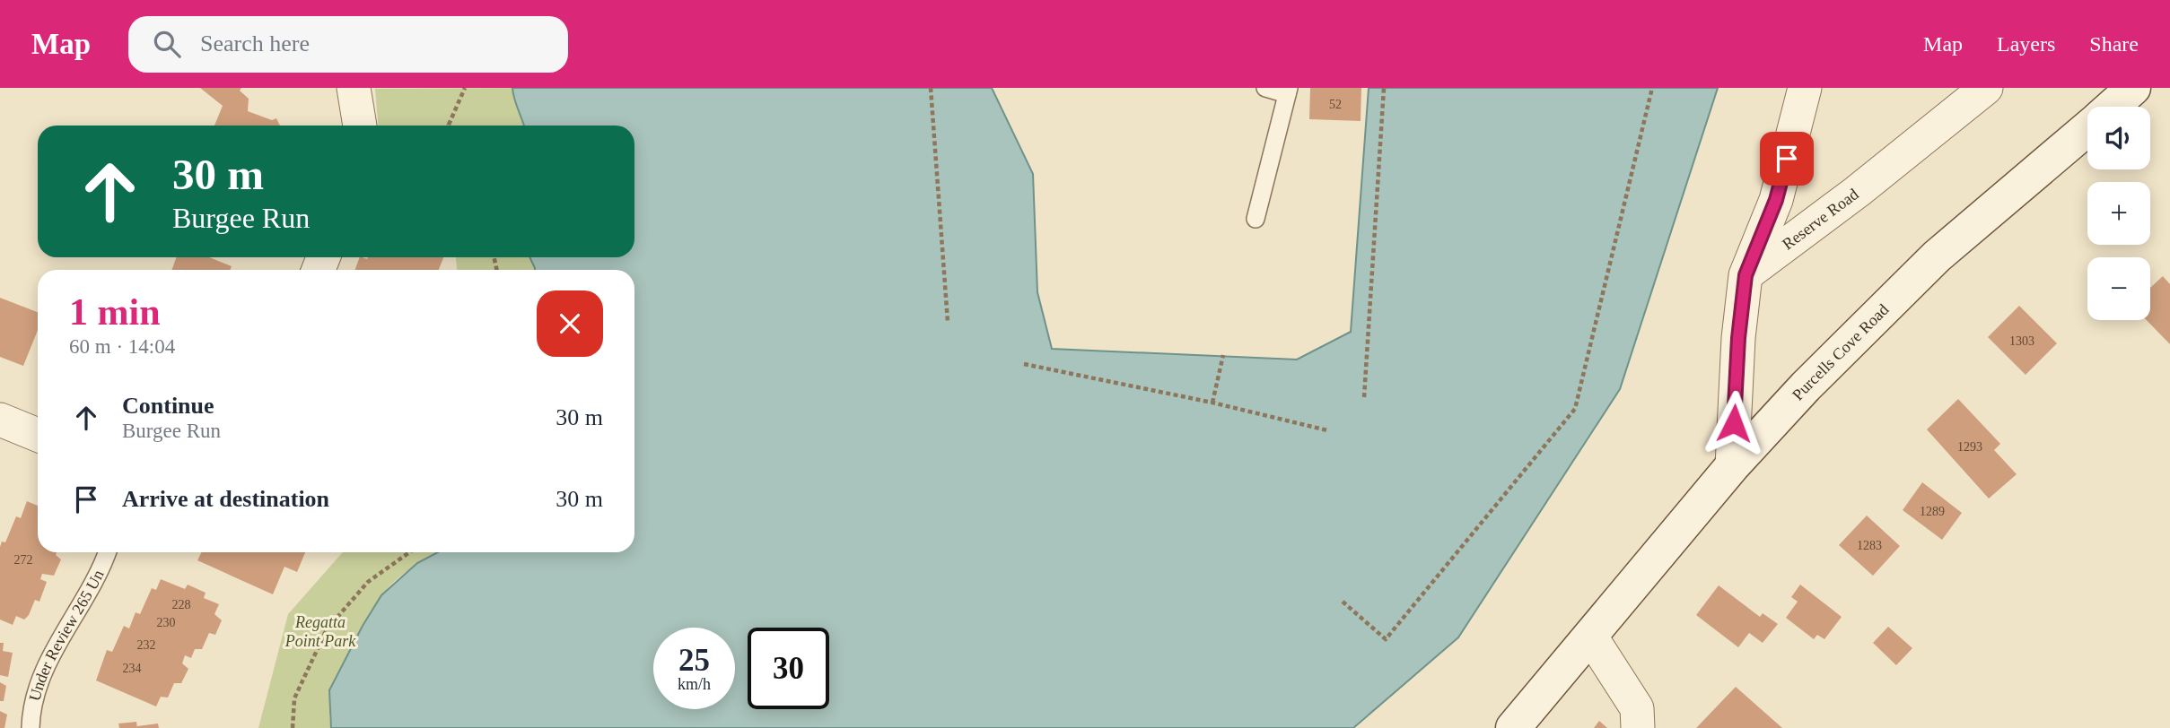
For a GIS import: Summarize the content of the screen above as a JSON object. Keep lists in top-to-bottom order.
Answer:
{
  "streets": {
    "main road": ["Purcells Cove Road"],
    "street": ["Reserve Road"],
    "lane": ["Under Review 265 Un"]
  },
  "parks": ["Regatta Point Park"],
  "house_numbers": [
    "52",
    "1303",
    "1293",
    "1289",
    "1283",
    "272",
    "228",
    "230",
    "232",
    "234"
  ],
  "page": {
    "header": "Map",
    "search": "Search here",
    "nav": ["Map", "Layers", "Share"],
    "map_buttons": ["+", "−"],
    "turn": ["30 m", "Burgee Run"],
    "heading": ["1 min", "60 m · 14:04"],
    "list": [
      {
        "name": "Continue",
        "note": "Burgee Run",
        "value": "30 m"
      },
      {
        "name": "Arrive at destination",
        "value": "30 m"
      }
    ],
    "speed": "25 km/h",
    "limit": "30"
  }
}
